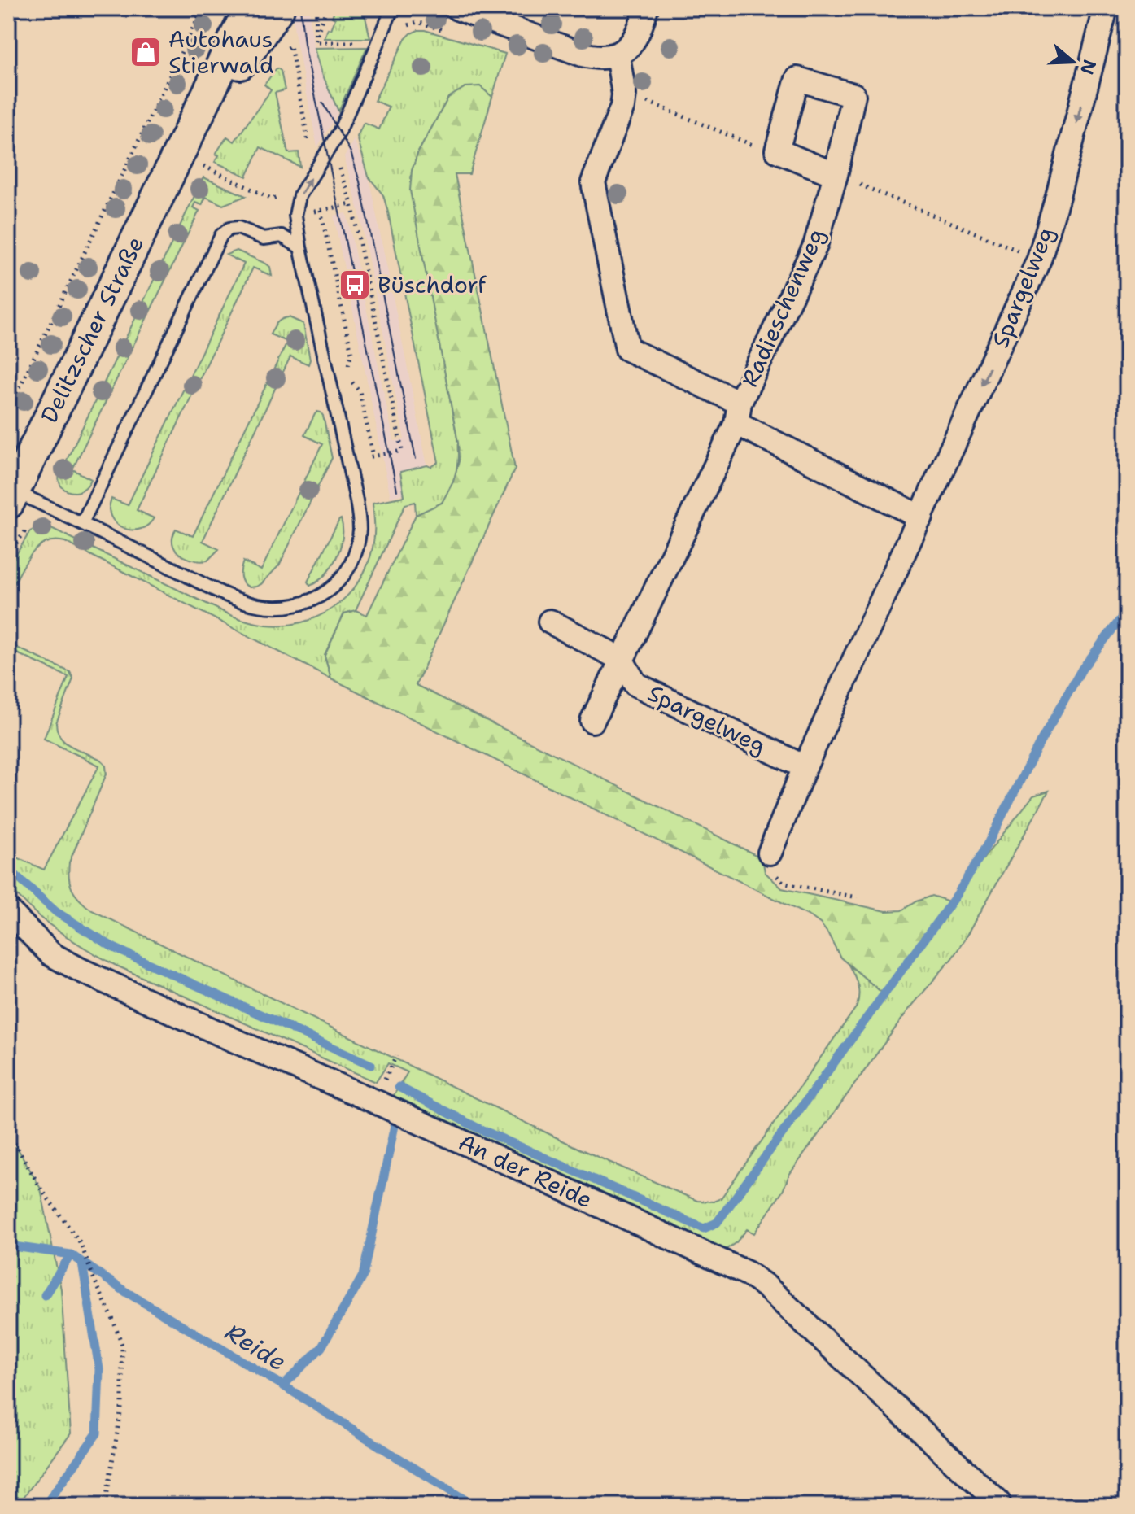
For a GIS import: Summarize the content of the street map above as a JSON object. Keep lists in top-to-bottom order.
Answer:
{
  "streets": {
    "main road": ["Delitzscher Straße"],
    "street": ["Spargelweg", "Radieschenweg", "An der Reide"]
  },
  "one_way": ["Spargelweg"],
  "water": ["Reide"],
  "places": {
    "shop": ["Autohaus Stierwald"],
    "bus stop": ["Büschdorf"]
  },
  "north": "right"
}
